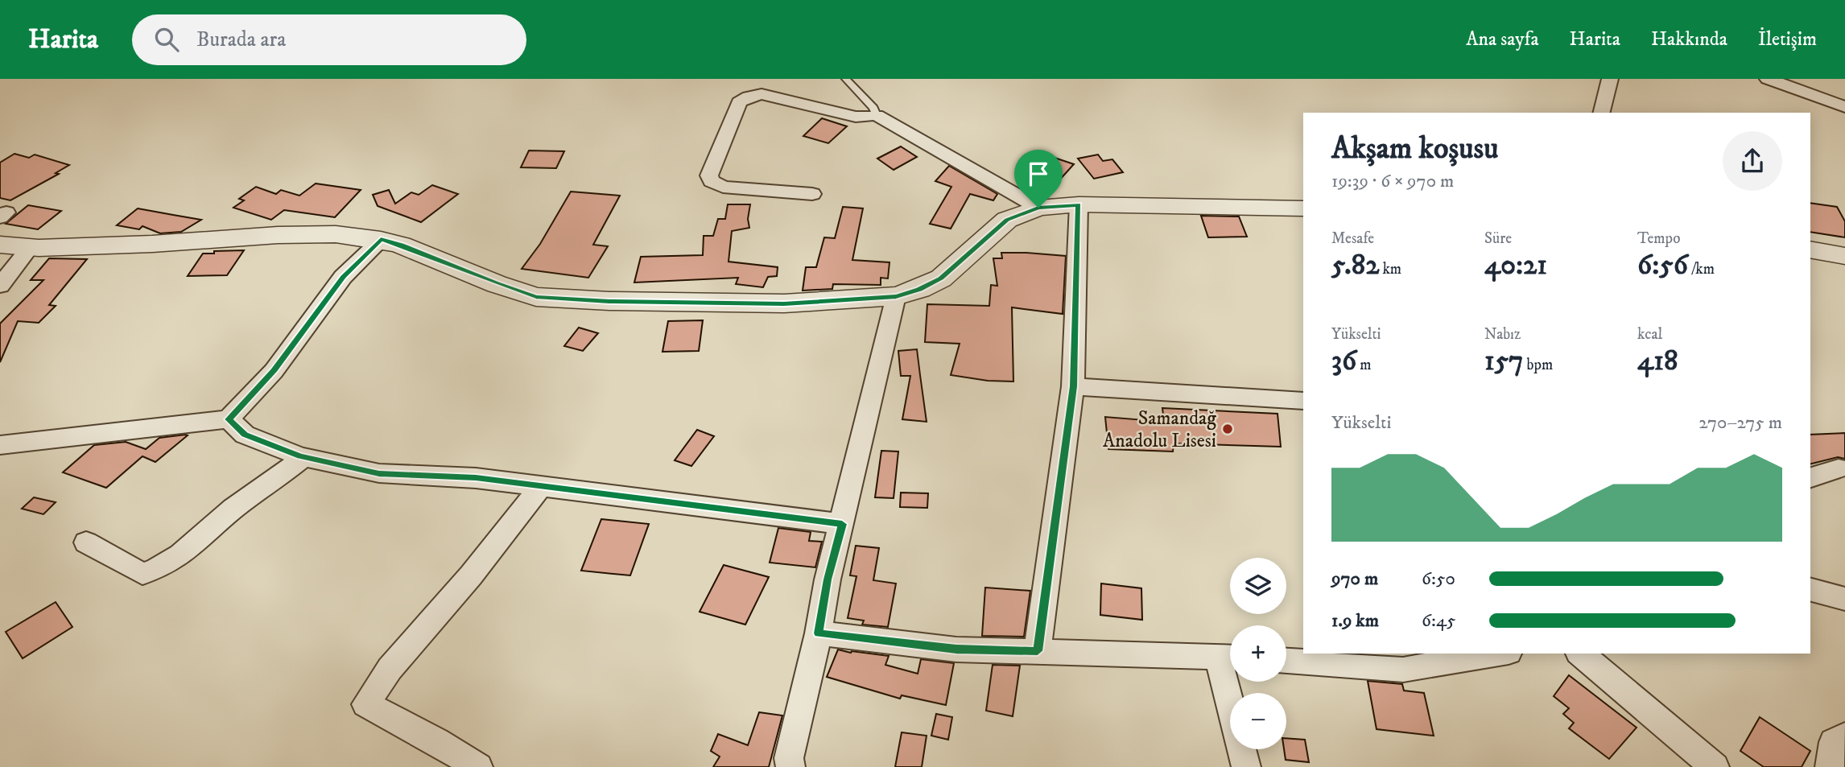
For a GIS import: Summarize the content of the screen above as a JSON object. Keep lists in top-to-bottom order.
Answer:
{
  "places": ["Samandağ Anadolu Lisesi"],
  "page": {
    "header": "Harita",
    "search": "Burada ara",
    "nav": [
      "Ana sayfa",
      "Harita",
      "Hakkında",
      "İletişim"
    ],
    "heading": ["Akşam koşusu", "19:39 · 6 × 970 m"],
    "stats": [
      ["Mesafe", "5.82 km"],
      ["Süre", "40:21"],
      ["Tempo", "6:56 /km"],
      ["Yükselti", "36 m"],
      ["Nabız", "157 bpm"],
      ["kcal", "418"]
    ],
    "chart": ["Yükselti", "270–275 m"],
    "map_buttons": ["+", "−"],
    "list": [
      {
        "name": "970 m",
        "note": "6:50"
      },
      {
        "name": "1.9 km",
        "note": "6:45"
      }
    ]
  }
}
